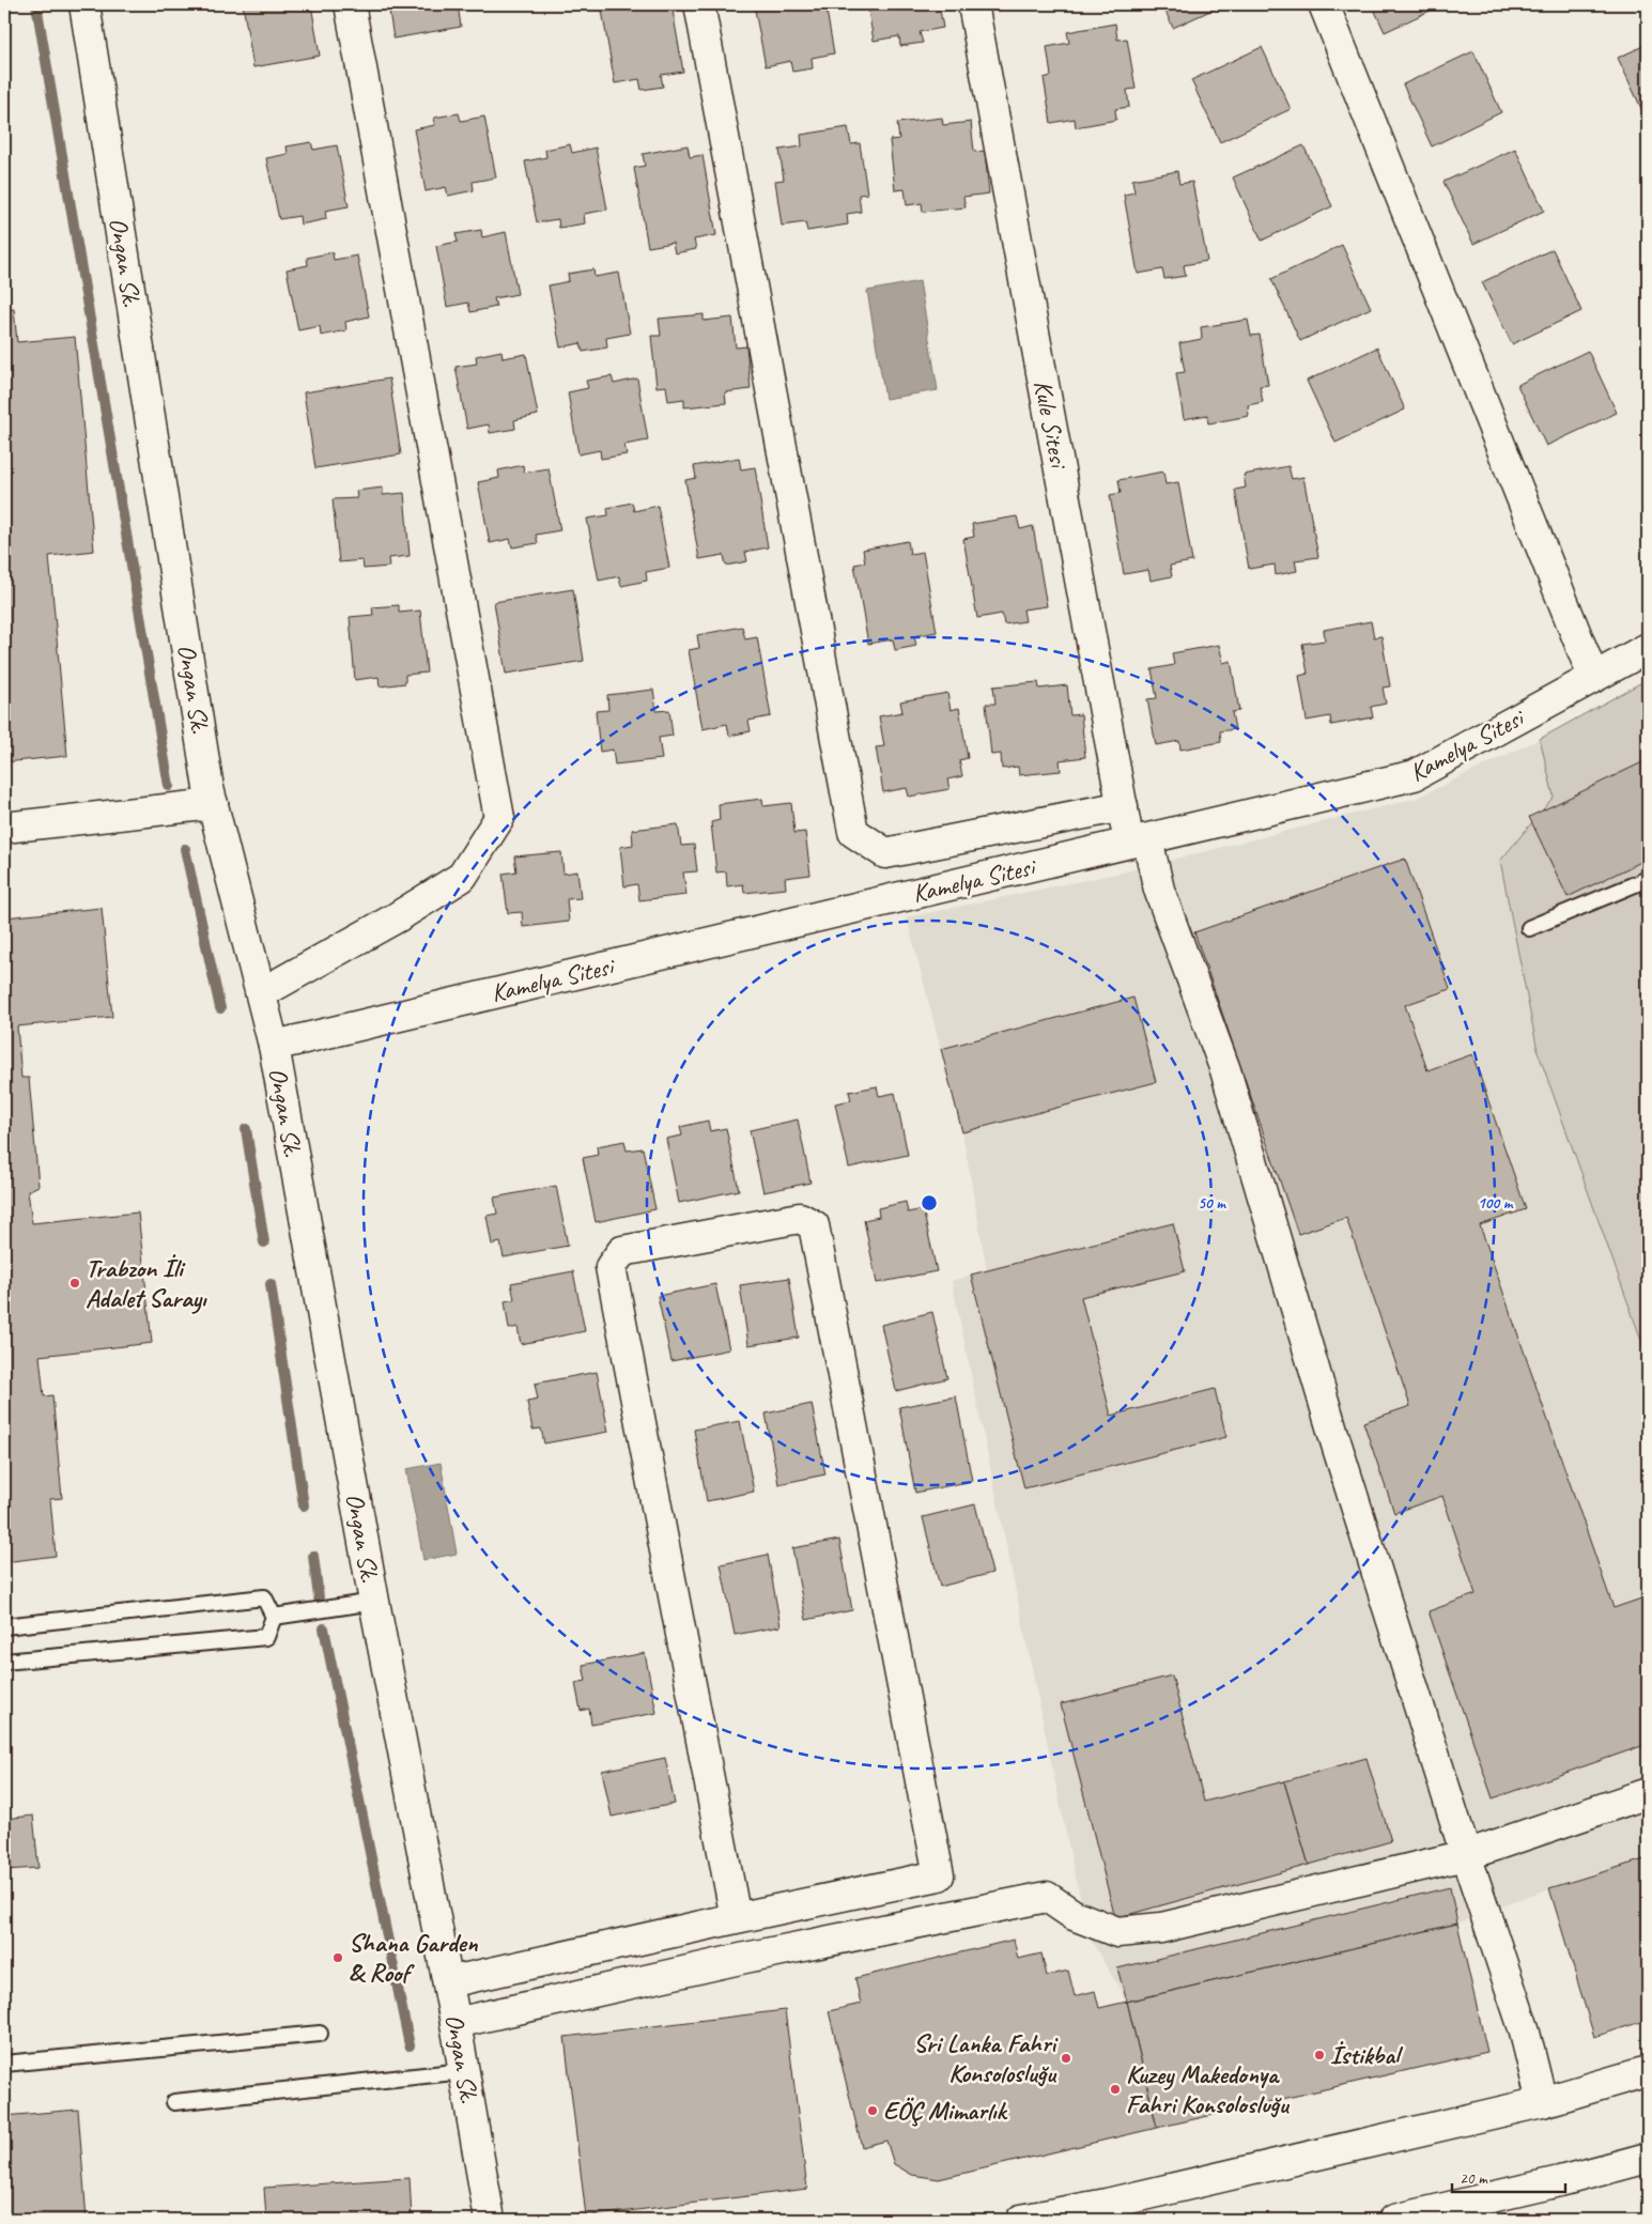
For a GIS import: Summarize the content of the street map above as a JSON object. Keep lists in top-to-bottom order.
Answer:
{
  "streets": {
    "main road": ["Ongan Sk.", "Kule Sitesi", "Kamelya Sitesi"]
  },
  "crossings": [
    ["Ongan Sk.", "Kamelya Sitesi"],
    ["Kule Sitesi", "Kamelya Sitesi"]
  ],
  "places": [
    "Trabzon İli Adalet Sarayı",
    "Shana Garden & Roof",
    "İstikbal",
    "Sri Lanka Fahri Konsolosluğu",
    "Kuzey Makedonya Fahri Konsolosluğu",
    "EÖÇ Mimarlık"
  ],
  "scale_bar": "20 m",
  "rings": ["50 m", "100 m"]
}
